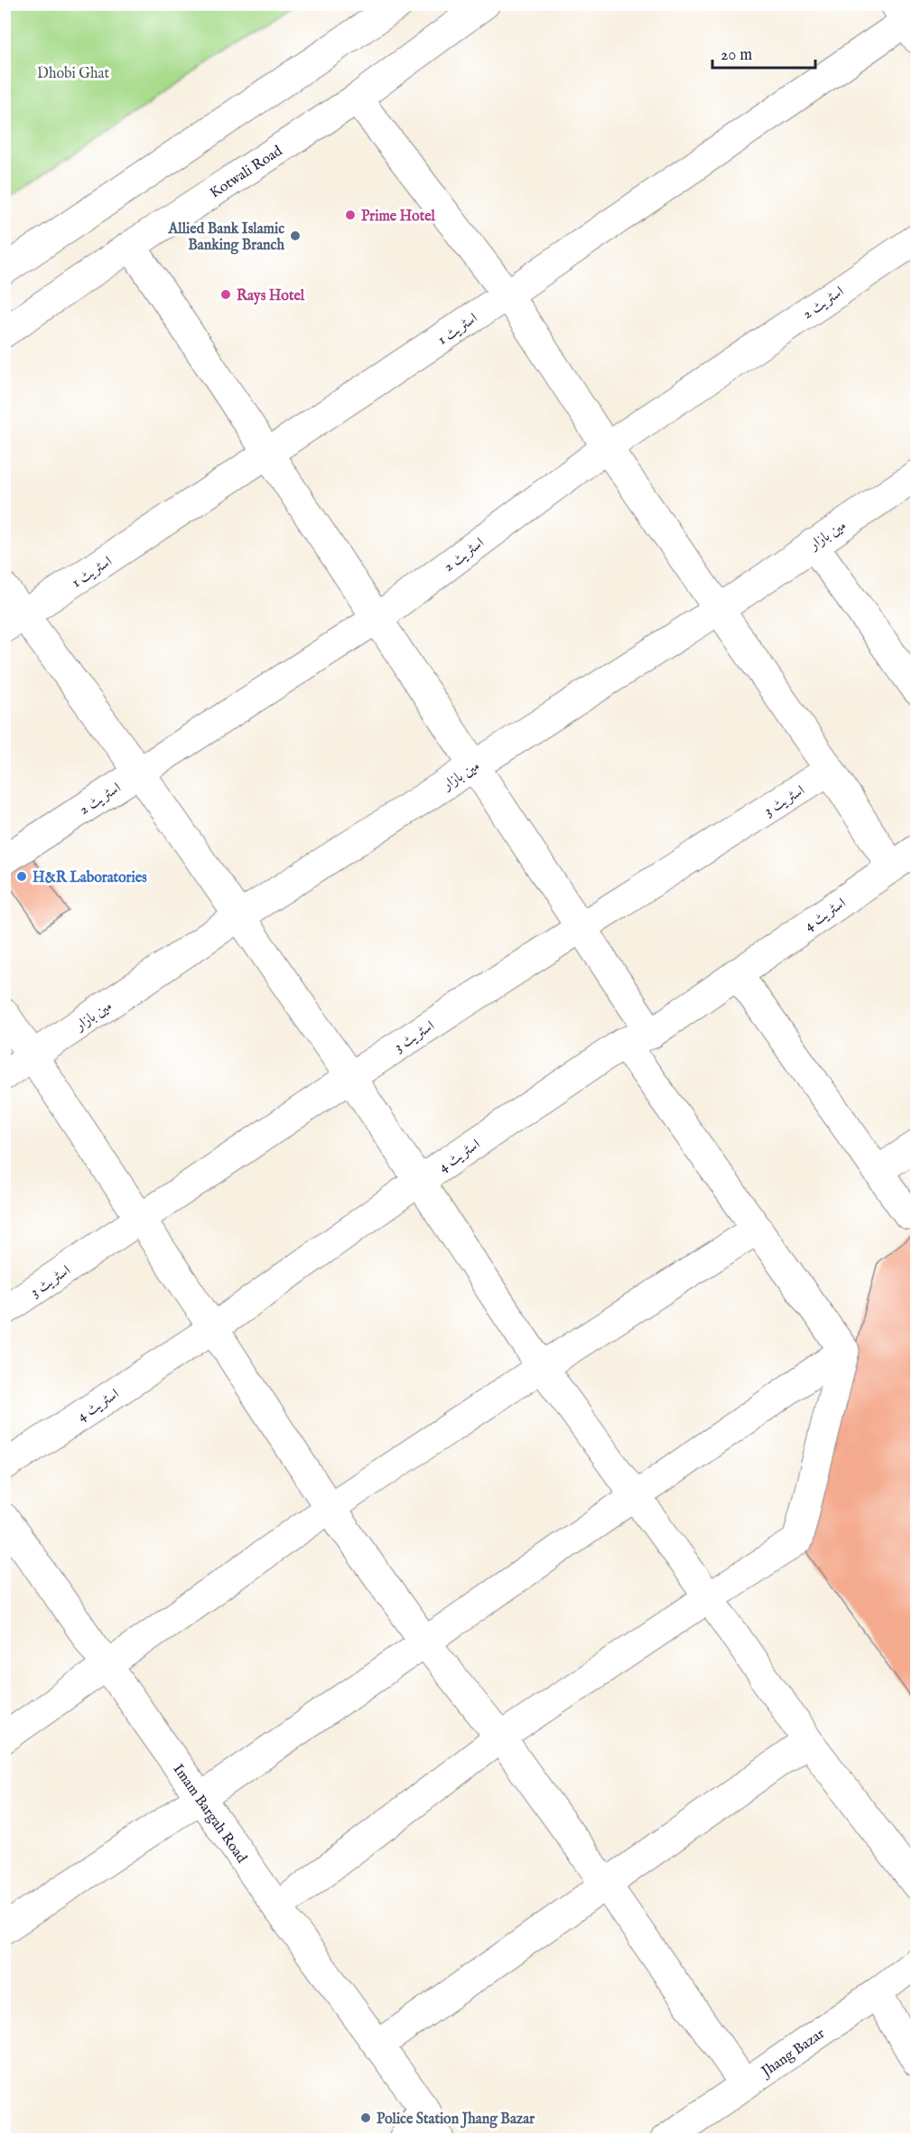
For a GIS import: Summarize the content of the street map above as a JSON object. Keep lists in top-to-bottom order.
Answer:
{
  "streets": {
    "street": [
      "Kotwali Road",
      "اسٹریٹ 2",
      "اسٹریٹ 1",
      "مین بازار",
      "اسٹریٹ 3",
      "اسٹریٹ 4",
      "Imam Bargah Road",
      "Jhang Bazar"
    ]
  },
  "parks": ["Dhobi Ghat"],
  "places": [
    "Prime Hotel",
    "Allied Bank Islamic Banking Branch",
    "Rays Hotel",
    "H&R Laboratories",
    "Police Station Jhang Bazar"
  ],
  "scale_bar": "20 m"
}
